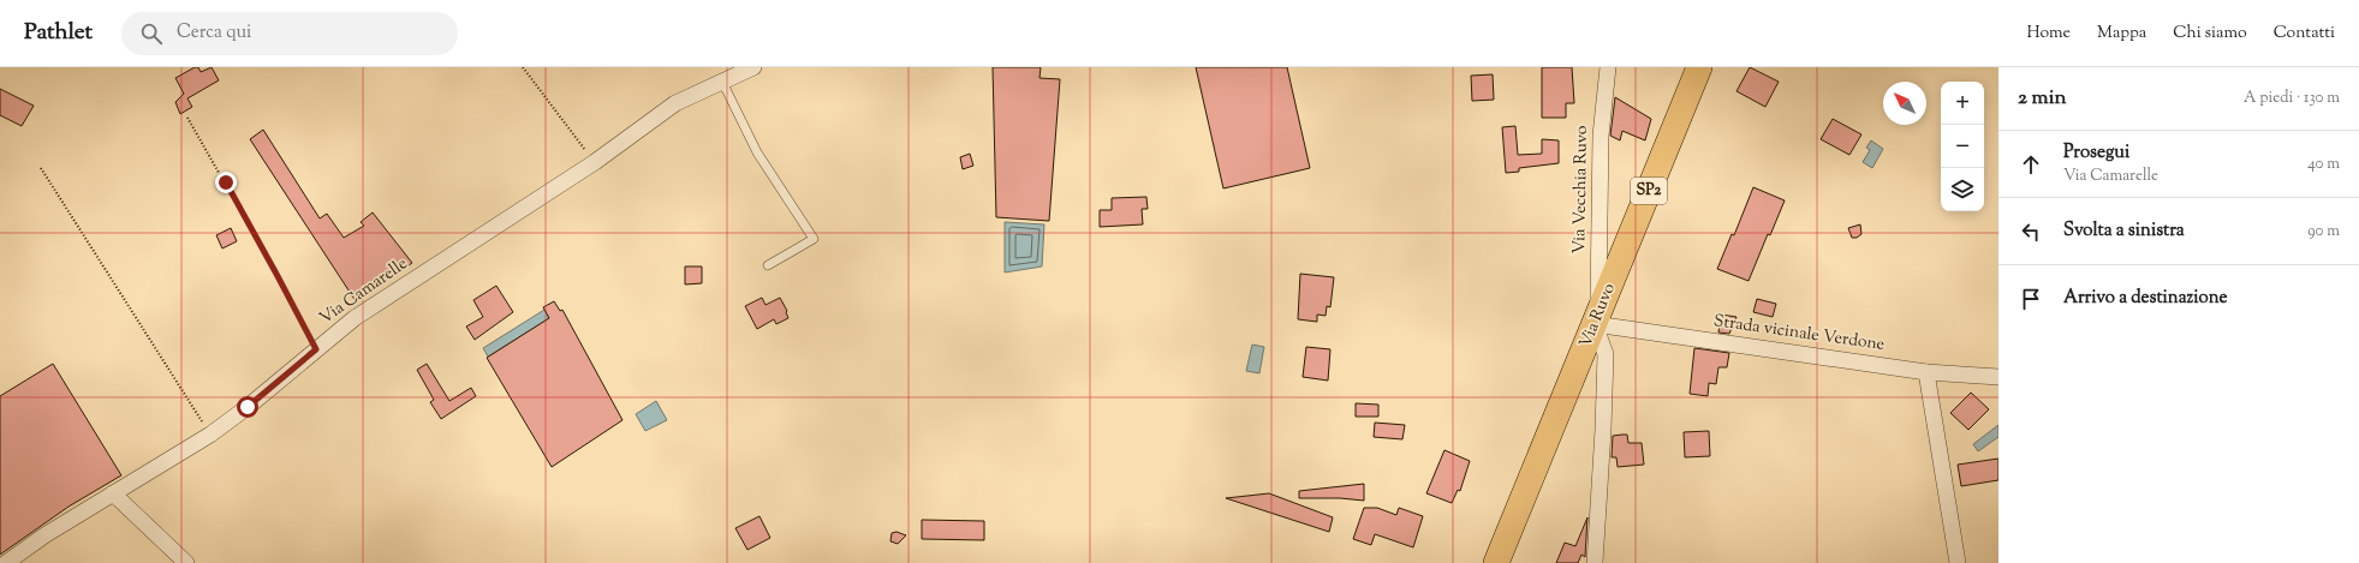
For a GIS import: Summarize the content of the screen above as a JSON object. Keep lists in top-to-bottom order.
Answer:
{
  "streets": {
    "main road": ["SP2", "Via Ruvo"],
    "street": ["Via Vecchia Ruvo", "Via Camarelle", "Strada vicinale Verdone"]
  },
  "crossings": [
    ["Via Vecchia Ruvo", "Via Ruvo"],
    ["Via Vecchia Ruvo", "Strada vicinale Verdone"],
    ["Via Ruvo", "Strada vicinale Verdone"]
  ],
  "north": "top left",
  "page": {
    "header": "Pathlet",
    "search": "Cerca qui",
    "nav": [
      "Home",
      "Mappa",
      "Chi siamo",
      "Contatti"
    ],
    "heading": ["2 min", "A piedi · 130 m"],
    "map_buttons": ["+", "−"],
    "list": [
      ["Prosegui", "Via Camarelle", "40 m"],
      ["Svolta a sinistra", "90 m"],
      "Arrivo a destinazione"
    ]
  }
}
